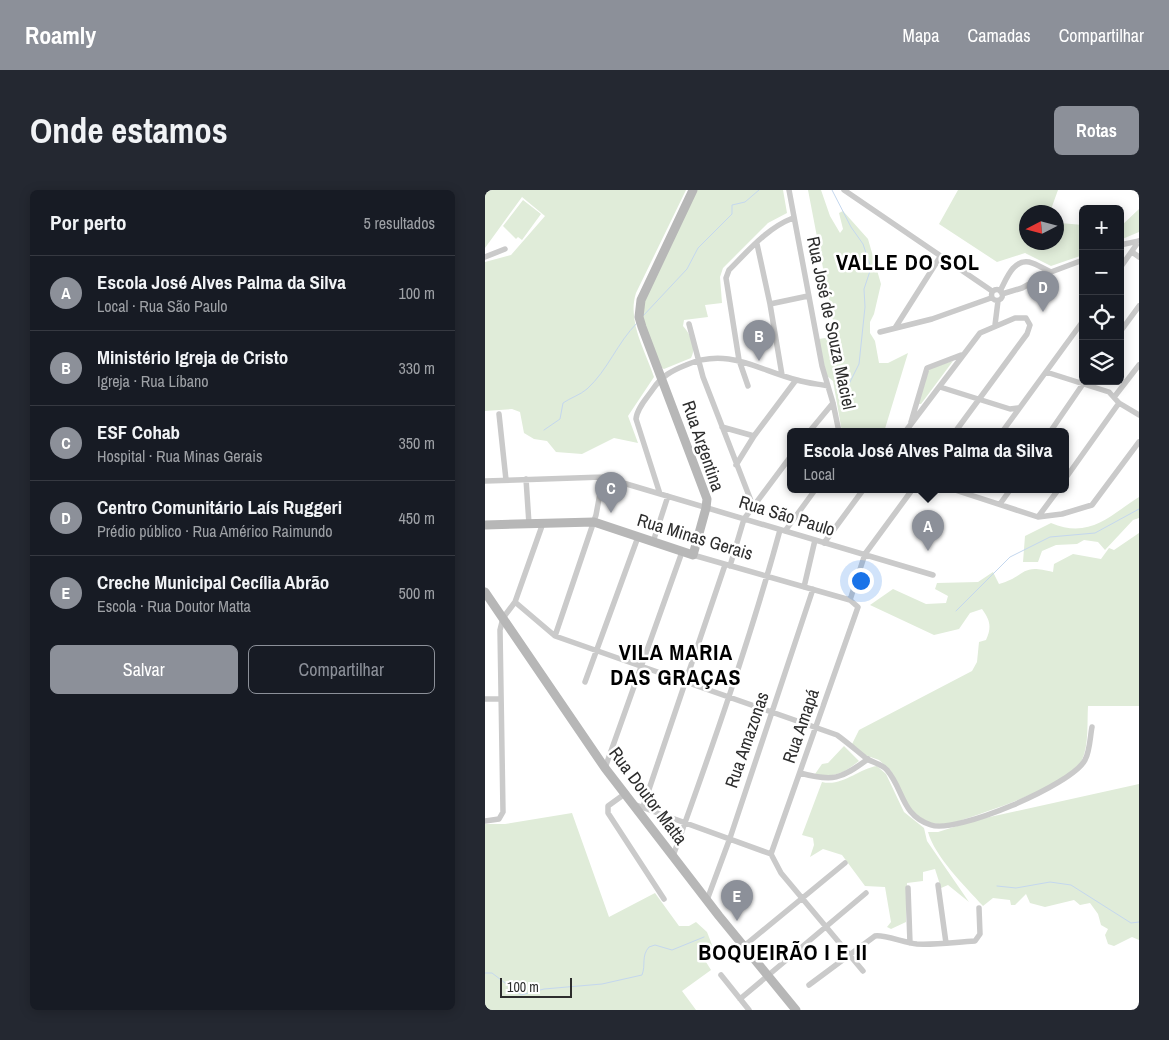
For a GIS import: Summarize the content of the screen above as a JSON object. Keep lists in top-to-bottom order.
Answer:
{
  "streets": {
    "street": [
      "Rua José de Souza Maciel",
      "Rua Argentina",
      "Rua São Paulo",
      "Rua Minas Gerais",
      "Rua Amapá",
      "Rua Amazonas",
      "Rua Doutor Matta"
    ]
  },
  "crossings": [
    ["Rua Argentina", "Rua São Paulo"],
    ["Rua Argentina", "Rua Minas Gerais"],
    ["Rua Minas Gerais", "Rua Amapá"],
    ["Rua Minas Gerais", "Rua Amazonas"],
    ["Rua Amazonas", "Rua Doutor Matta"]
  ],
  "districts": ["VALLE DO SOL", "VILA MARIA DAS GRAÇAS", "BOQUEIRÃO I E II"],
  "scale_bar": "100 m",
  "north": "left",
  "page": {
    "header": "Roamly",
    "nav": ["Mapa", "Camadas", "Compartilhar"],
    "buttons": [
      "Rotas",
      ["Salvar", "Compartilhar"]
    ],
    "title": "Onde estamos",
    "heading": ["Por perto", "5 resultados"],
    "map_buttons": ["+", "−"],
    "list": [
      {
        "mark": "A",
        "name": "Escola José Alves Palma da Silva",
        "note": "Local · Rua São Paulo",
        "value": "100 m"
      },
      {
        "mark": "B",
        "name": "Ministério Igreja de Cristo",
        "note": "Igreja · Rua Líbano",
        "value": "330 m"
      },
      {
        "mark": "C",
        "name": "ESF Cohab",
        "note": "Hospital · Rua Minas Gerais",
        "value": "350 m"
      },
      {
        "mark": "D",
        "name": "Centro Comunitário Laís Ruggeri",
        "note": "Prédio público · Rua Américo Raimundo",
        "value": "450 m"
      },
      {
        "mark": "E",
        "name": "Creche Municipal Cecília Abrão",
        "note": "Escola · Rua Doutor Matta",
        "value": "500 m"
      }
    ],
    "pins": [
      "D",
      "B",
      "C",
      "A",
      "E"
    ],
    "popup": ["Escola José Alves Palma da Silva", "Local"],
    "scale": "100 m"
  }
}
